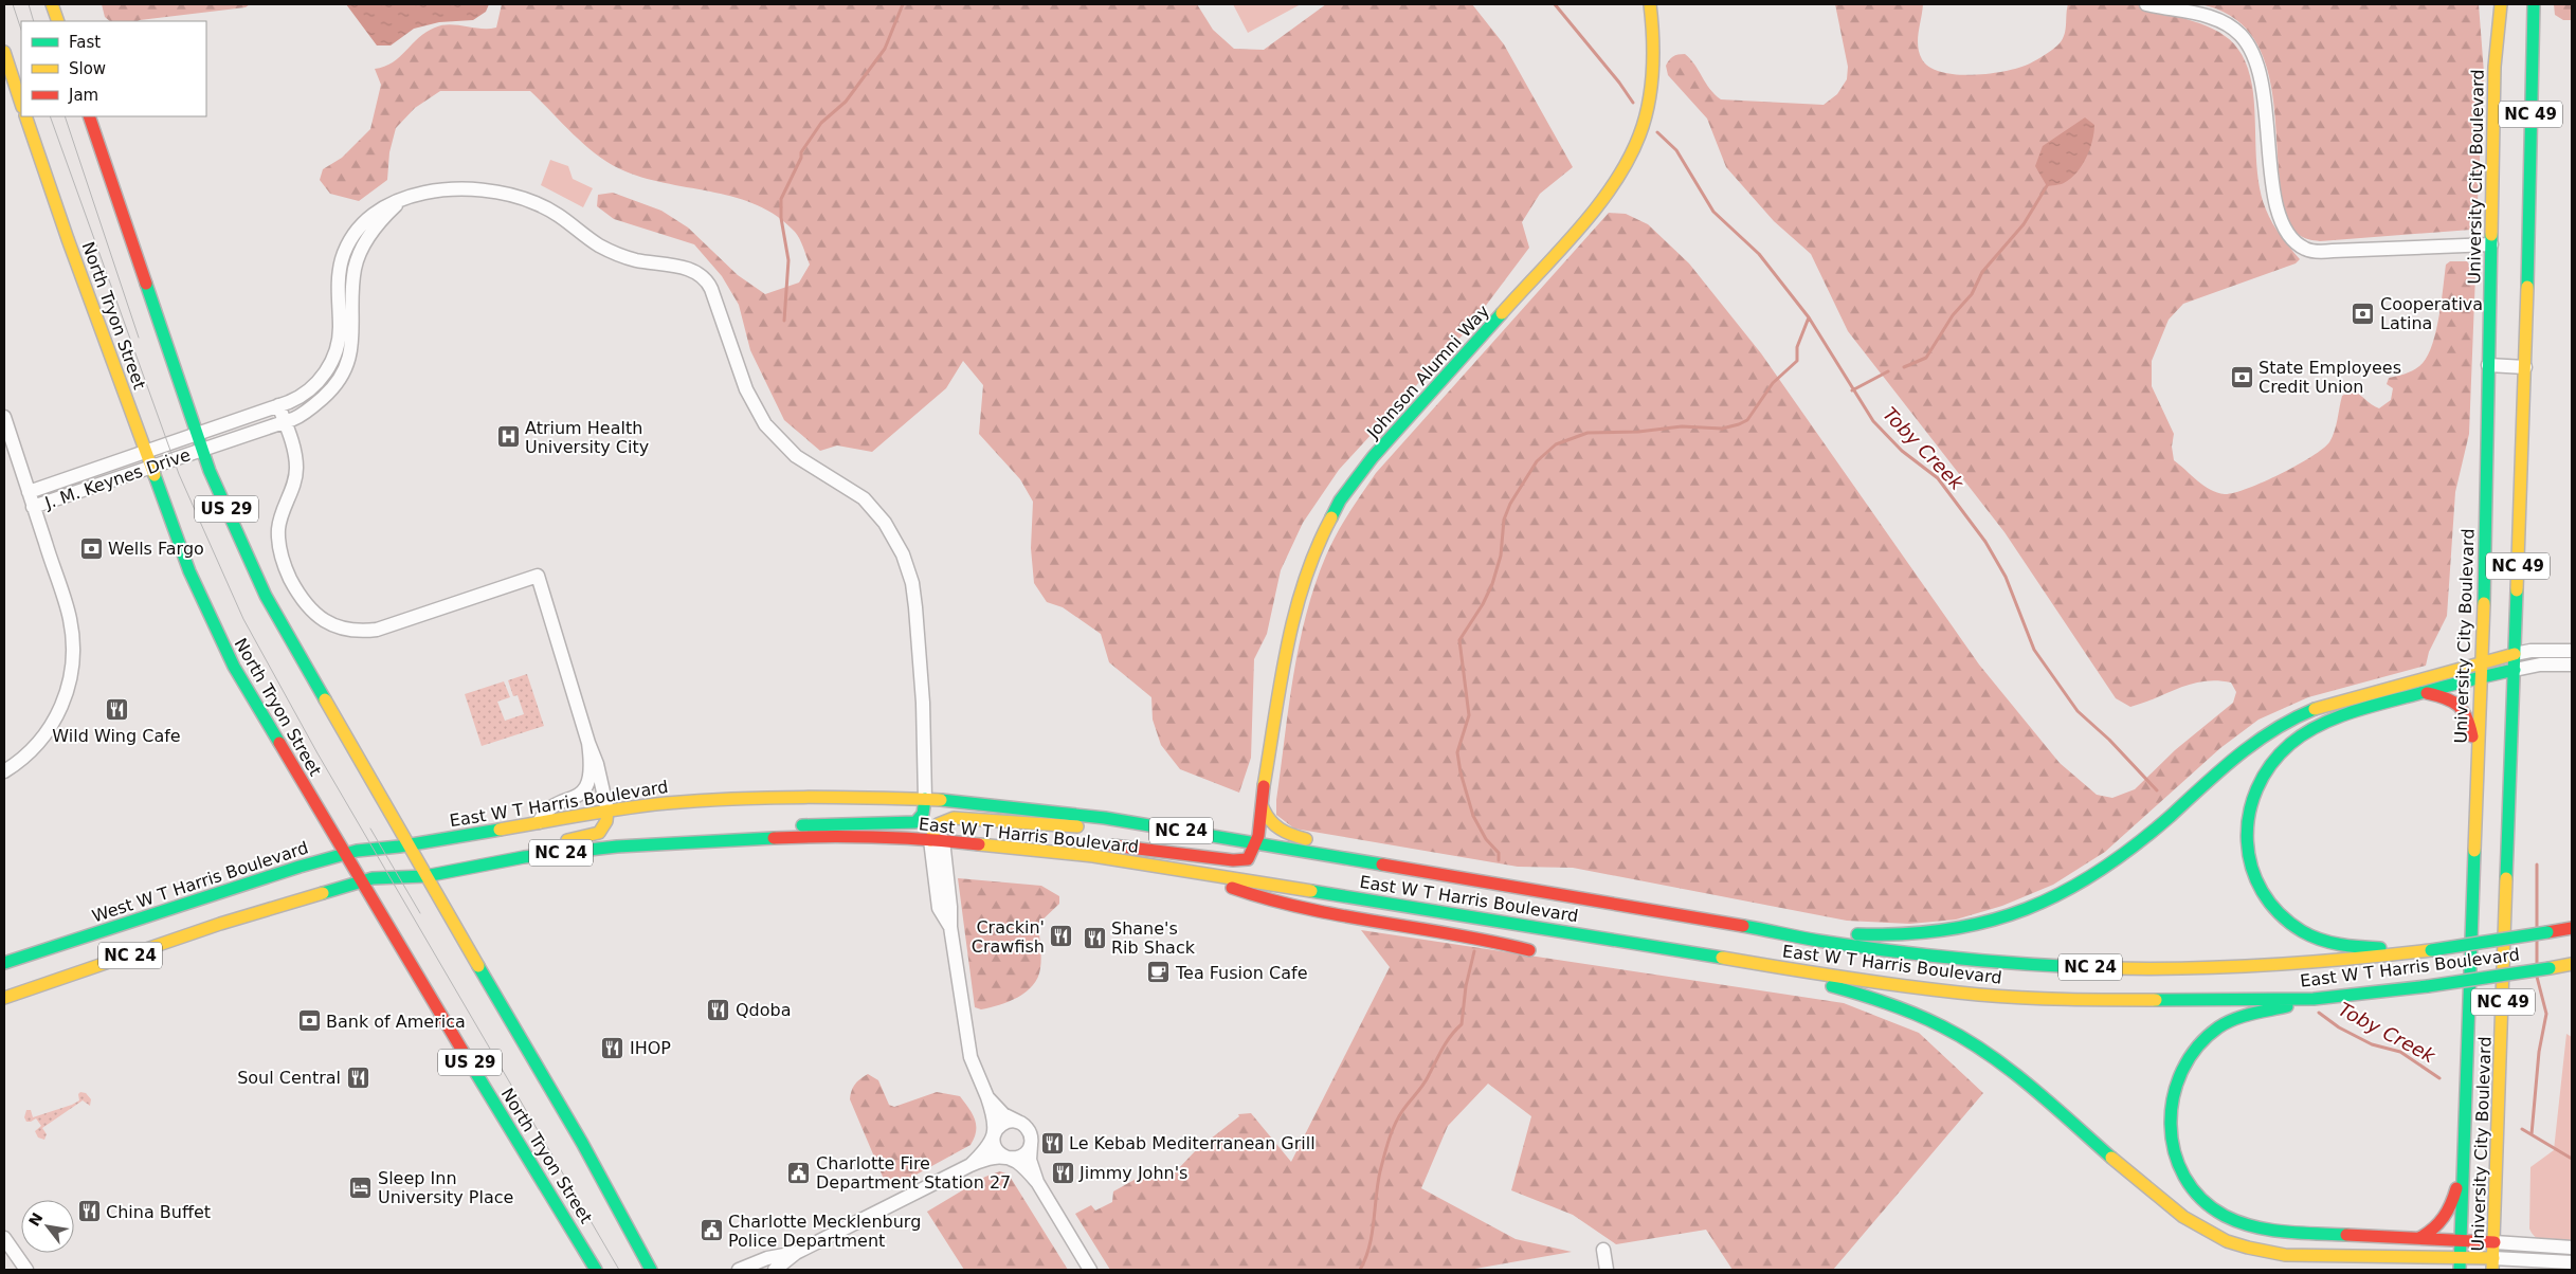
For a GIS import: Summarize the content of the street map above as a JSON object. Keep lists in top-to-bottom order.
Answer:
{
  "streets": {
    "main road": [
      "NC 49",
      "University City Boulevard",
      "North Tryon Street",
      "Johnson Alumni Way",
      "US 29",
      "East W T Harris Boulevard",
      "NC 24",
      "West W T Harris Boulevard"
    ],
    "street": ["J. M. Keynes Drive"]
  },
  "crossings": [
    ["North Tryon Street", "J. M. Keynes Drive"],
    ["North Tryon Street", "East W T Harris Boulevard"],
    ["North Tryon Street", "NC 24"],
    ["North Tryon Street", "West W T Harris Boulevard"],
    ["J. M. Keynes Drive", "East W T Harris Boulevard"],
    ["East W T Harris Boulevard", "NC 24"],
    ["East W T Harris Boulevard", "West W T Harris Boulevard"]
  ],
  "water": ["Toby Creek"],
  "places": {
    "bank": [
      "Cooperativa Latina",
      "State Employees Credit Union",
      "Wells Fargo",
      "Bank of America"
    ],
    "hospital": ["Atrium Health University City"],
    "restaurant": [
      "Wild Wing Cafe",
      "Crackin' Crawfish",
      "Shane's Rib Shack",
      "Qdoba",
      "IHOP",
      "Soul Central",
      "Le Kebab Mediterranean Grill",
      "Jimmy John's",
      "China Buffet"
    ],
    "cafe": ["Tea Fusion Cafe"],
    "public building": ["Charlotte Fire Department Station 27", "Charlotte Mecklenburg Police Department"],
    "hotel": ["Sleep Inn University Place"]
  },
  "legend": ["Fast", "Slow", "Jam"],
  "north": "top left"
}
